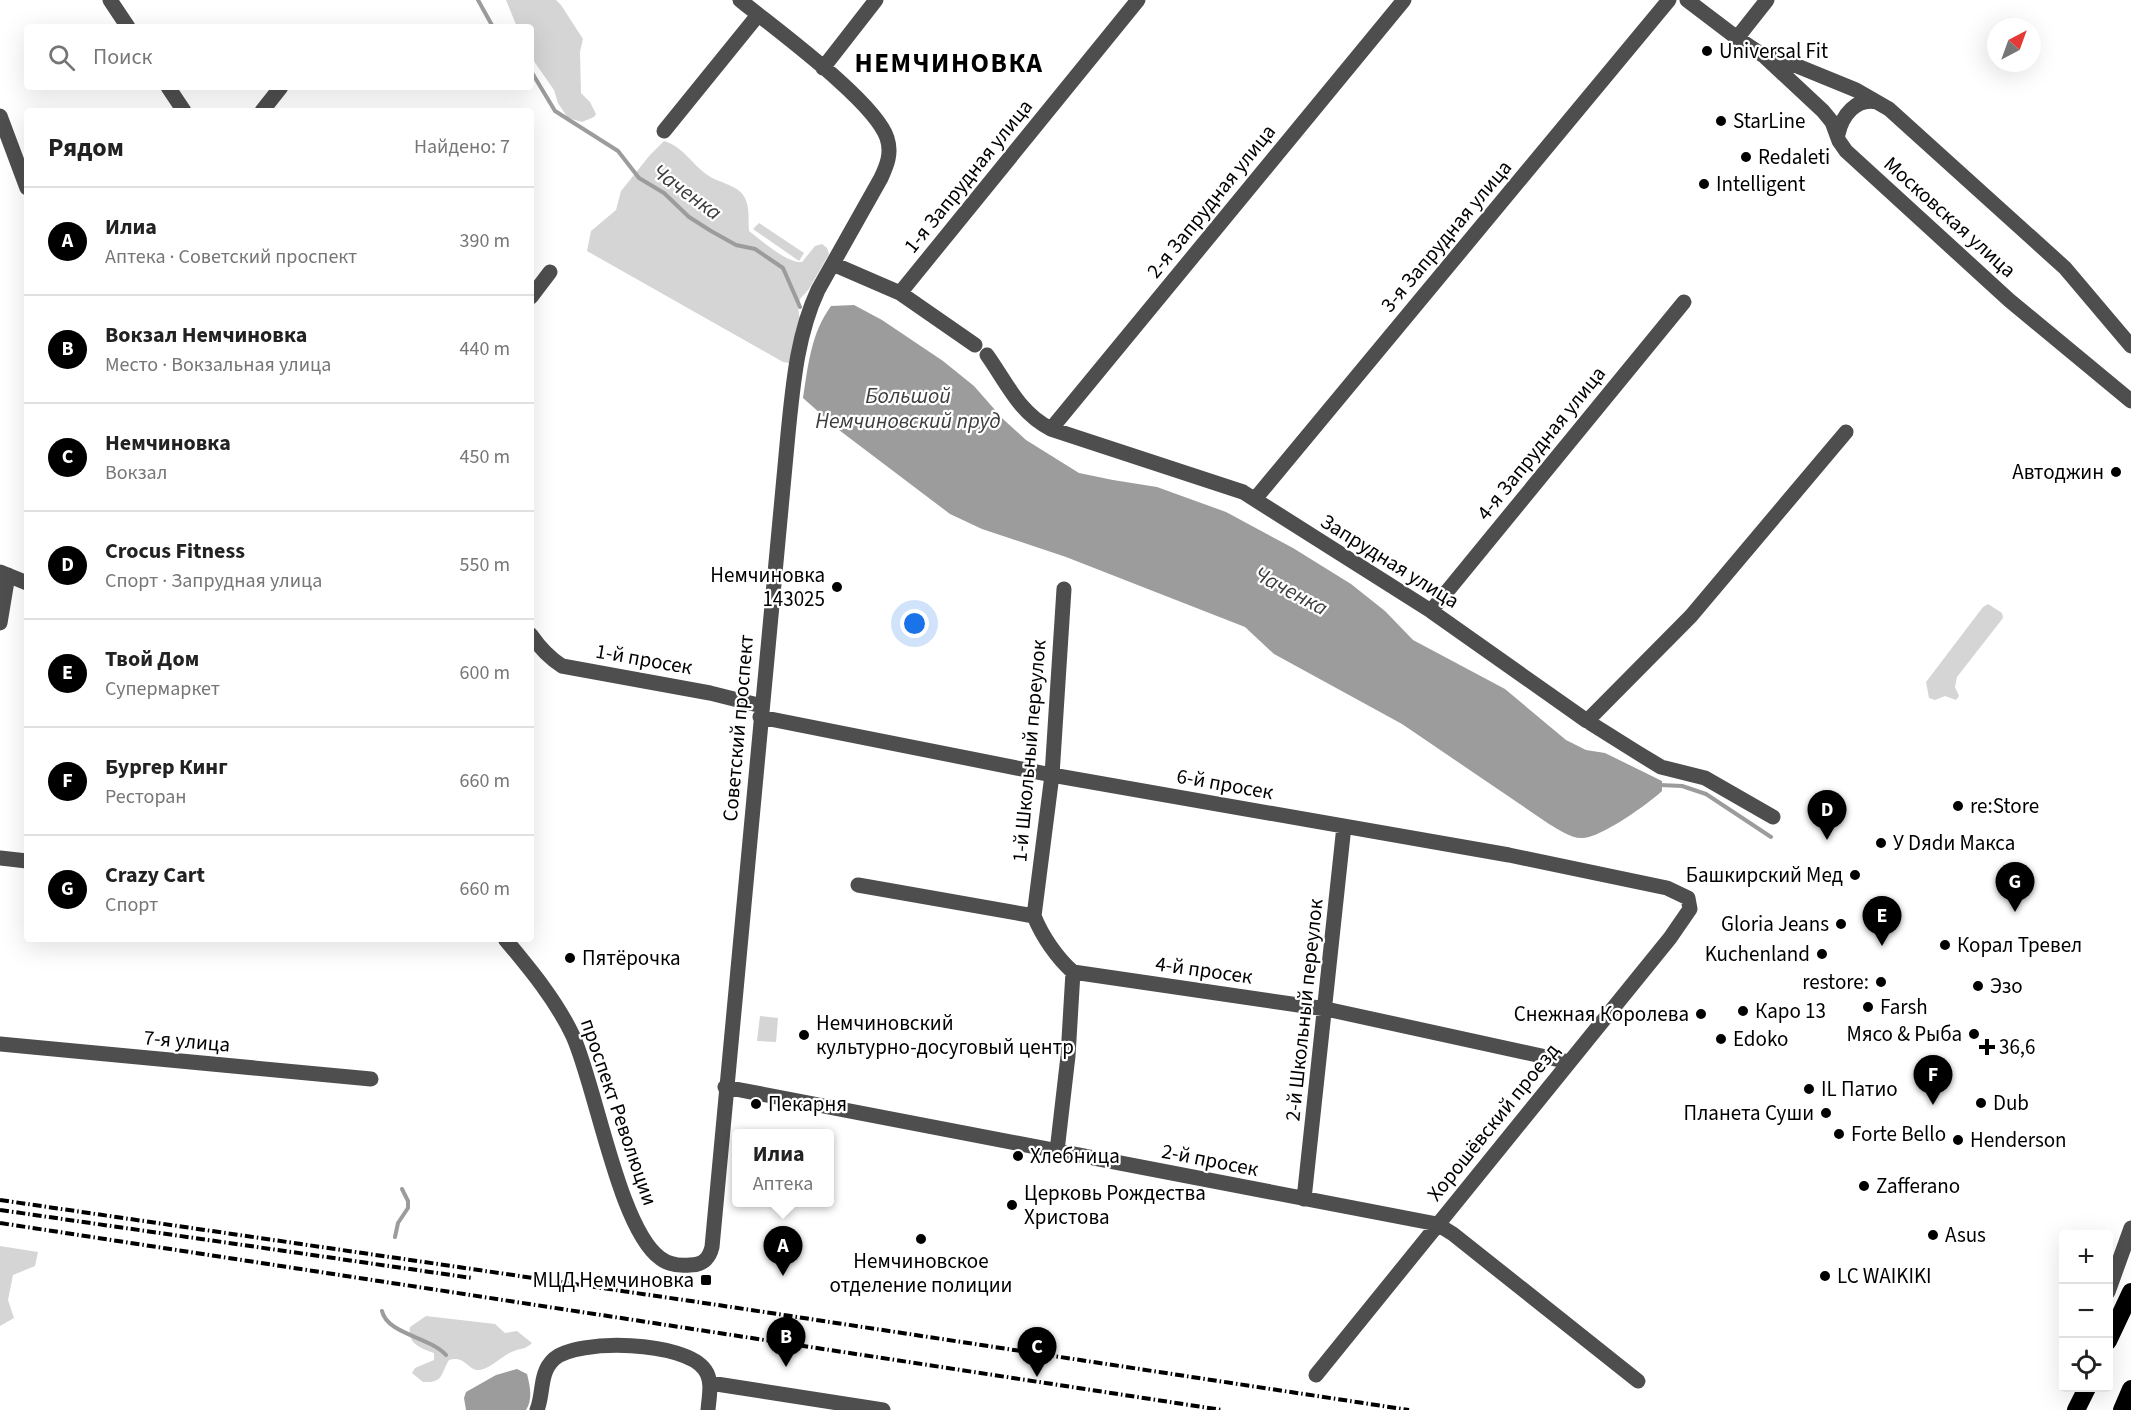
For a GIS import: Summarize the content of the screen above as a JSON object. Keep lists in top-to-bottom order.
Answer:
{
  "streets": {
    "street": [
      "1-я Запрудная улица",
      "2-я Запрудная улица",
      "Московская улица",
      "3-я Запрудная улица",
      "4-я Запрудная улица",
      "Запрудная улица",
      "1-й просек",
      "Советский проспект",
      "1-й Школьный переулок",
      "6-й просек",
      "4-й просек",
      "2-й Школьный переулок",
      "7-я улица",
      "проспект Революции",
      "Хорошёвский проезд",
      "2-й просек"
    ]
  },
  "crossings": [
    ["2-я Запрудная улица", "Запрудная улица"],
    ["3-я Запрудная улица", "Запрудная улица"],
    ["4-я Запрудная улица", "Запрудная улица"],
    ["1-й просек", "Советский проспект"],
    ["1-й просек", "6-й просек"],
    ["Советский проспект", "6-й просек"],
    ["Советский проспект", "проспект Революции"],
    ["Советский проспект", "2-й просек"],
    ["1-й Школьный переулок", "6-й просек"],
    ["6-й просек", "2-й Школьный переулок"],
    ["6-й просек", "Хорошёвский проезд"],
    ["4-й просек", "2-й Школьный переулок"],
    ["4-й просек", "Хорошёвский проезд"],
    ["2-й Школьный переулок", "2-й просек"],
    ["Хорошёвский проезд", "2-й просек"]
  ],
  "districts": ["НЕМЧИНОВКА"],
  "water": ["Чаченка", "Большой Немчиновский пруд"],
  "places": {
    "other": [
      "Universal Fit",
      "StarLine",
      "Redaleti",
      "Intelligent",
      "Автоджин",
      "Немчиновка 143025",
      "re:Store",
      "У Dяdи Макса",
      "Башкирский Мед",
      "Gloria Jeans",
      "Корал Тревел",
      "Kuchenland",
      "Пятёрочка",
      "restore:",
      "Эзо",
      "Farsh",
      "Каро 13",
      "Снежная Королева",
      "Мясо & Рыба",
      "Немчиновский культурно-досуговый центр",
      "Edoko",
      "IL Патио",
      "Dub",
      "Пекарня",
      "Планета Суши",
      "Forte Bello",
      "Henderson",
      "Хлебница",
      "Zafferano",
      "Церковь Рождества Христова",
      "Asus",
      "Немчиновское отделение полиции",
      "LC WAIKIKI"
    ],
    "health": ["36,6"],
    "transit": ["МЦД Немчиновка"]
  },
  "north": "top right",
  "page": {
    "search": "Поиск",
    "heading": ["Рядом", "Найдено: 7"],
    "list": [
      {
        "mark": "A",
        "name": "Илиа",
        "note": "Аптека · Советский проспект",
        "value": "390 m"
      },
      {
        "mark": "B",
        "name": "Вокзал Немчиновка",
        "note": "Место · Вокзальная улица",
        "value": "440 m"
      },
      {
        "mark": "C",
        "name": "Немчиновка",
        "note": "Вокзал",
        "value": "450 m"
      },
      {
        "mark": "D",
        "name": "Crocus Fitness",
        "note": "Спорт · Запрудная улица",
        "value": "550 m"
      },
      {
        "mark": "E",
        "name": "Твой Дом",
        "note": "Супермаркет",
        "value": "600 m"
      },
      {
        "mark": "F",
        "name": "Бургер Кинг",
        "note": "Ресторан",
        "value": "660 m"
      },
      {
        "mark": "G",
        "name": "Crazy Cart",
        "note": "Спорт",
        "value": "660 m"
      }
    ],
    "pins": [
      "D",
      "G",
      "E",
      "F",
      "A",
      "B",
      "C"
    ],
    "popup": ["Илиа", "Аптека"],
    "map_buttons": ["+", "−"]
  }
}
